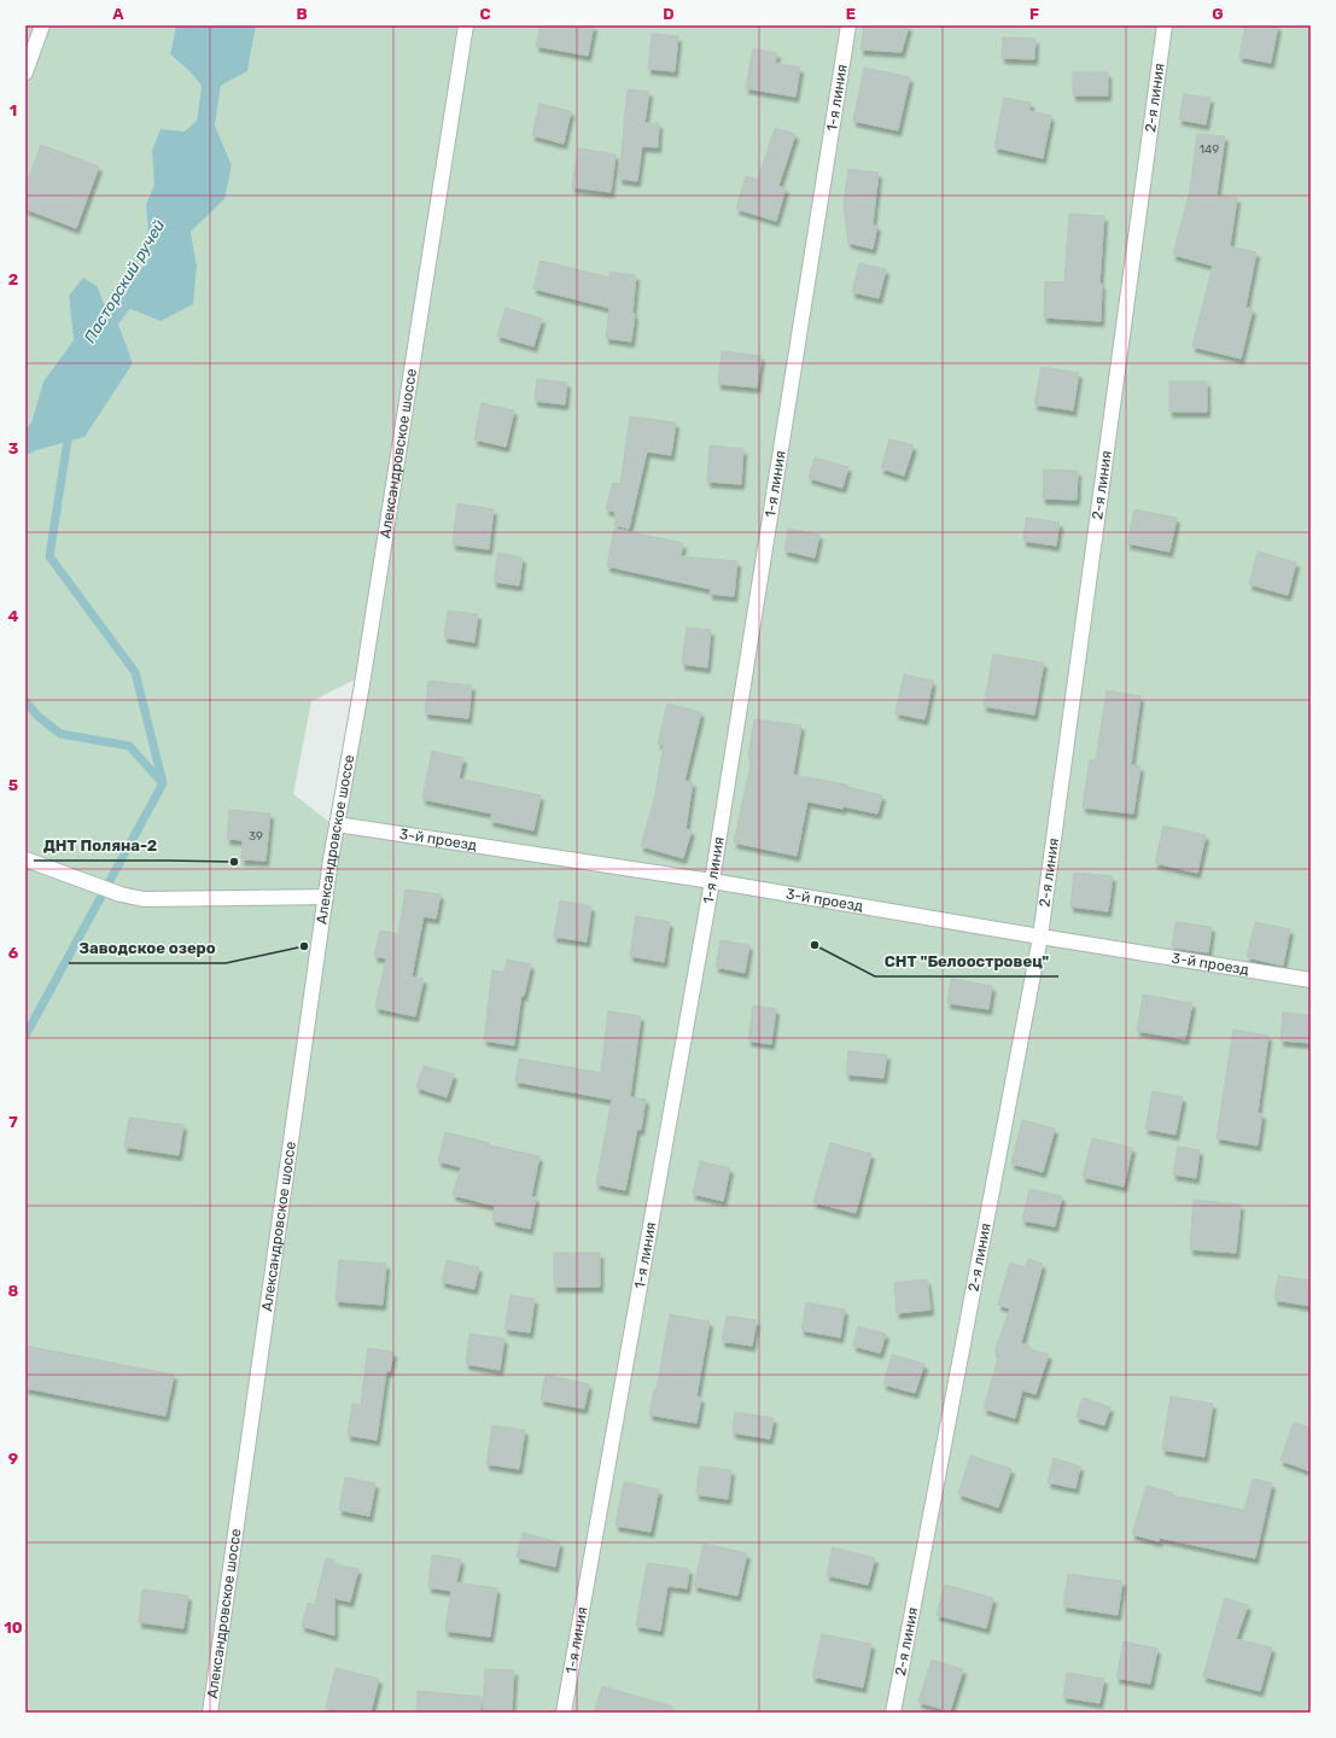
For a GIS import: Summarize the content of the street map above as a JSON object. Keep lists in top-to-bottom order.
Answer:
{
  "streets": {
    "street": [
      "1-я линия",
      "2-я линия",
      "Александровское шоссе",
      "3-й проезд"
    ]
  },
  "crossings": [
    ["1-я линия", "3-й проезд"],
    ["2-я линия", "3-й проезд"],
    ["Александровское шоссе", "3-й проезд"]
  ],
  "water": ["Пасторский ручей"],
  "places": ["ДНТ Поляна-2", "СНТ \"Белоостровец\"", "Заводское озеро"],
  "house_numbers": ["149", "39"],
  "grid": {
    "columns": [
      "A",
      "B",
      "C",
      "D",
      "E",
      "F",
      "G"
    ],
    "rows": [
      "1",
      "2",
      "3",
      "4",
      "5",
      "6",
      "7",
      "8",
      "9",
      "10"
    ]
  }
}
